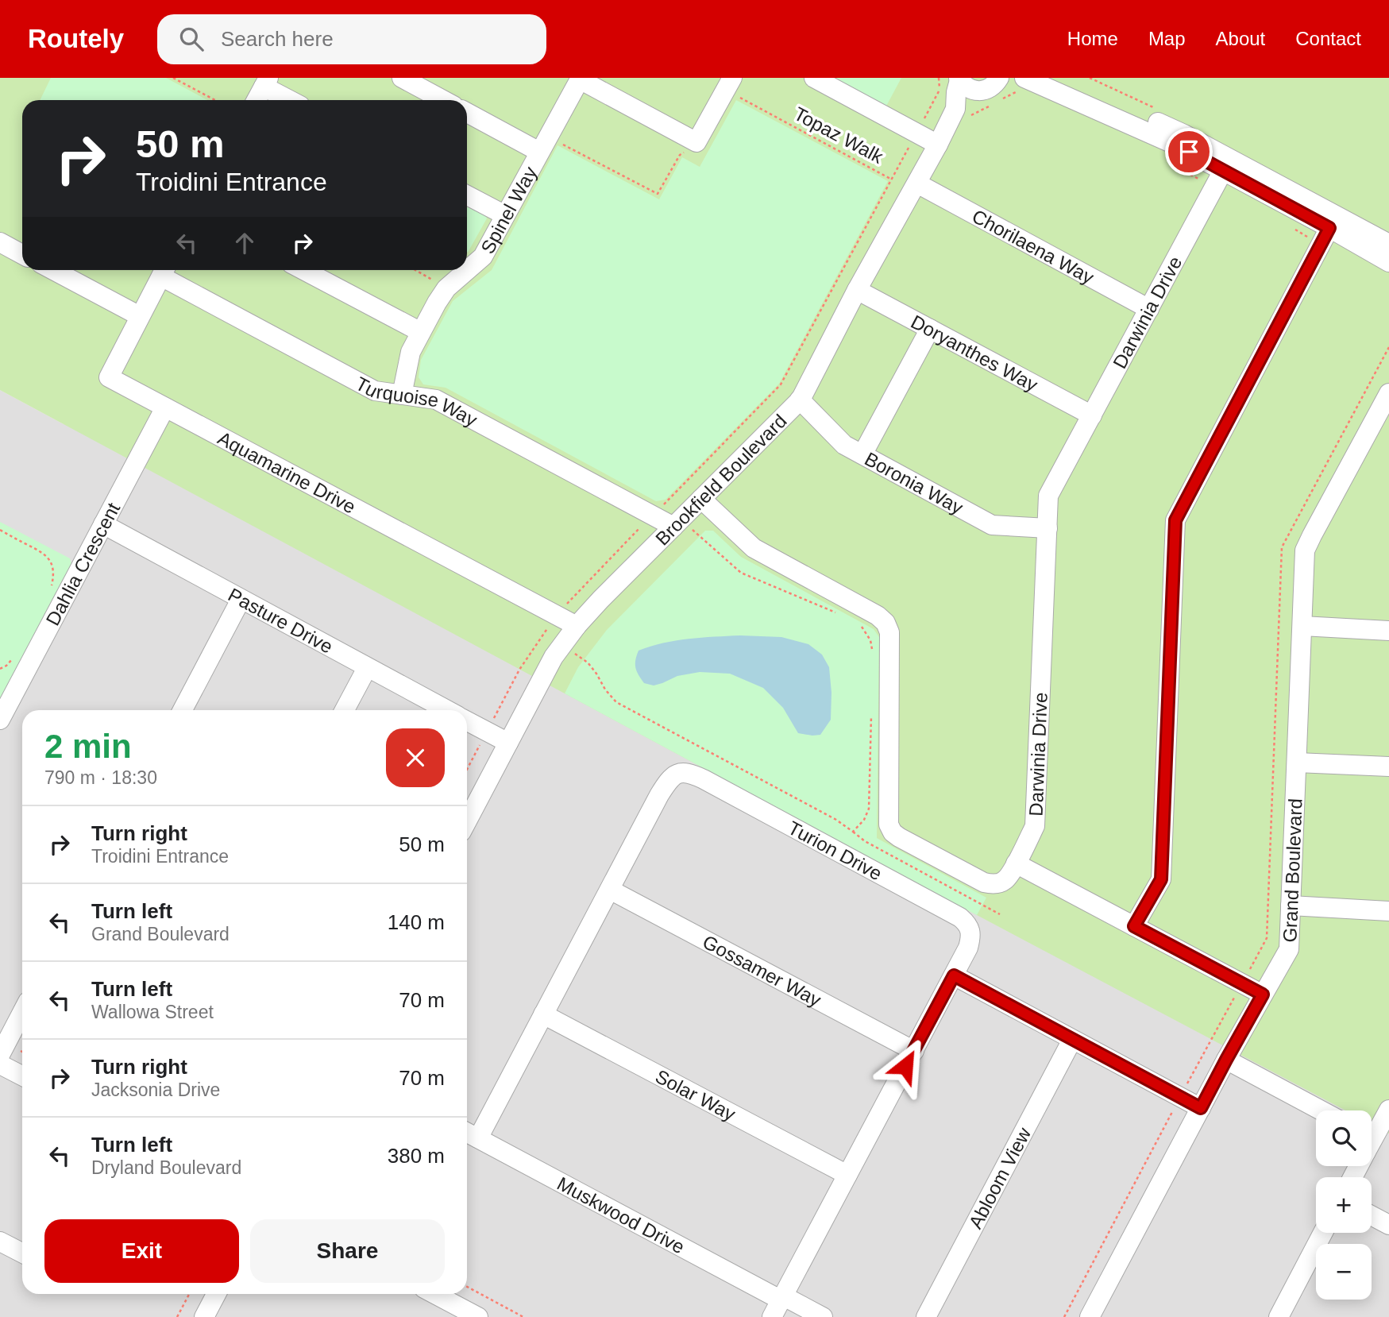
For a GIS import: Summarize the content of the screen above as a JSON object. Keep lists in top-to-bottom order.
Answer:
{
  "streets": {
    "street": [
      "Spinel Way",
      "Chorilaena Way",
      "Darwinia Drive",
      "Doryanthes Way",
      "Turquoise Way",
      "Aquamarine Drive",
      "Brookfield Boulevard",
      "Boronia Way",
      "Dahlia Crescent",
      "Pasture Drive",
      "Turion Drive",
      "Grand Boulevard",
      "Gossamer Way",
      "Solar Way",
      "Abloom View",
      "Muskwood Drive"
    ],
    "path": ["Topaz Walk"]
  },
  "crossings": [
    ["Spinel Way", "Turquoise Way"],
    ["Chorilaena Way", "Darwinia Drive"],
    ["Chorilaena Way", "Brookfield Boulevard"],
    ["Darwinia Drive", "Doryanthes Way"],
    ["Darwinia Drive", "Brookfield Boulevard"],
    ["Darwinia Drive", "Boronia Way"],
    ["Doryanthes Way", "Brookfield Boulevard"],
    ["Turquoise Way", "Aquamarine Drive"],
    ["Turquoise Way", "Brookfield Boulevard"],
    ["Aquamarine Drive", "Brookfield Boulevard"],
    ["Aquamarine Drive", "Dahlia Crescent"],
    ["Brookfield Boulevard", "Boronia Way"],
    ["Brookfield Boulevard", "Pasture Drive"],
    ["Dahlia Crescent", "Pasture Drive"],
    ["Turion Drive", "Gossamer Way"],
    ["Turion Drive", "Solar Way"],
    ["Turion Drive", "Muskwood Drive"]
  ],
  "page": {
    "header": "Routely",
    "search": "Search here",
    "nav": [
      "Home",
      "Map",
      "About",
      "Contact"
    ],
    "turn": ["50 m", "Troidini Entrance"],
    "heading": ["2 min", "790 m · 18:30"],
    "list": [
      {
        "name": "Turn right",
        "note": "Troidini Entrance",
        "value": "50 m"
      },
      {
        "name": "Turn left",
        "note": "Grand Boulevard",
        "value": "140 m"
      },
      {
        "name": "Turn left",
        "note": "Wallowa Street",
        "value": "70 m"
      },
      {
        "name": "Turn right",
        "note": "Jacksonia Drive",
        "value": "70 m"
      },
      {
        "name": "Turn left",
        "note": "Dryland Boulevard",
        "value": "380 m"
      }
    ],
    "map_buttons": ["+", "−"],
    "buttons": ["Exit", "Share"]
  }
}
